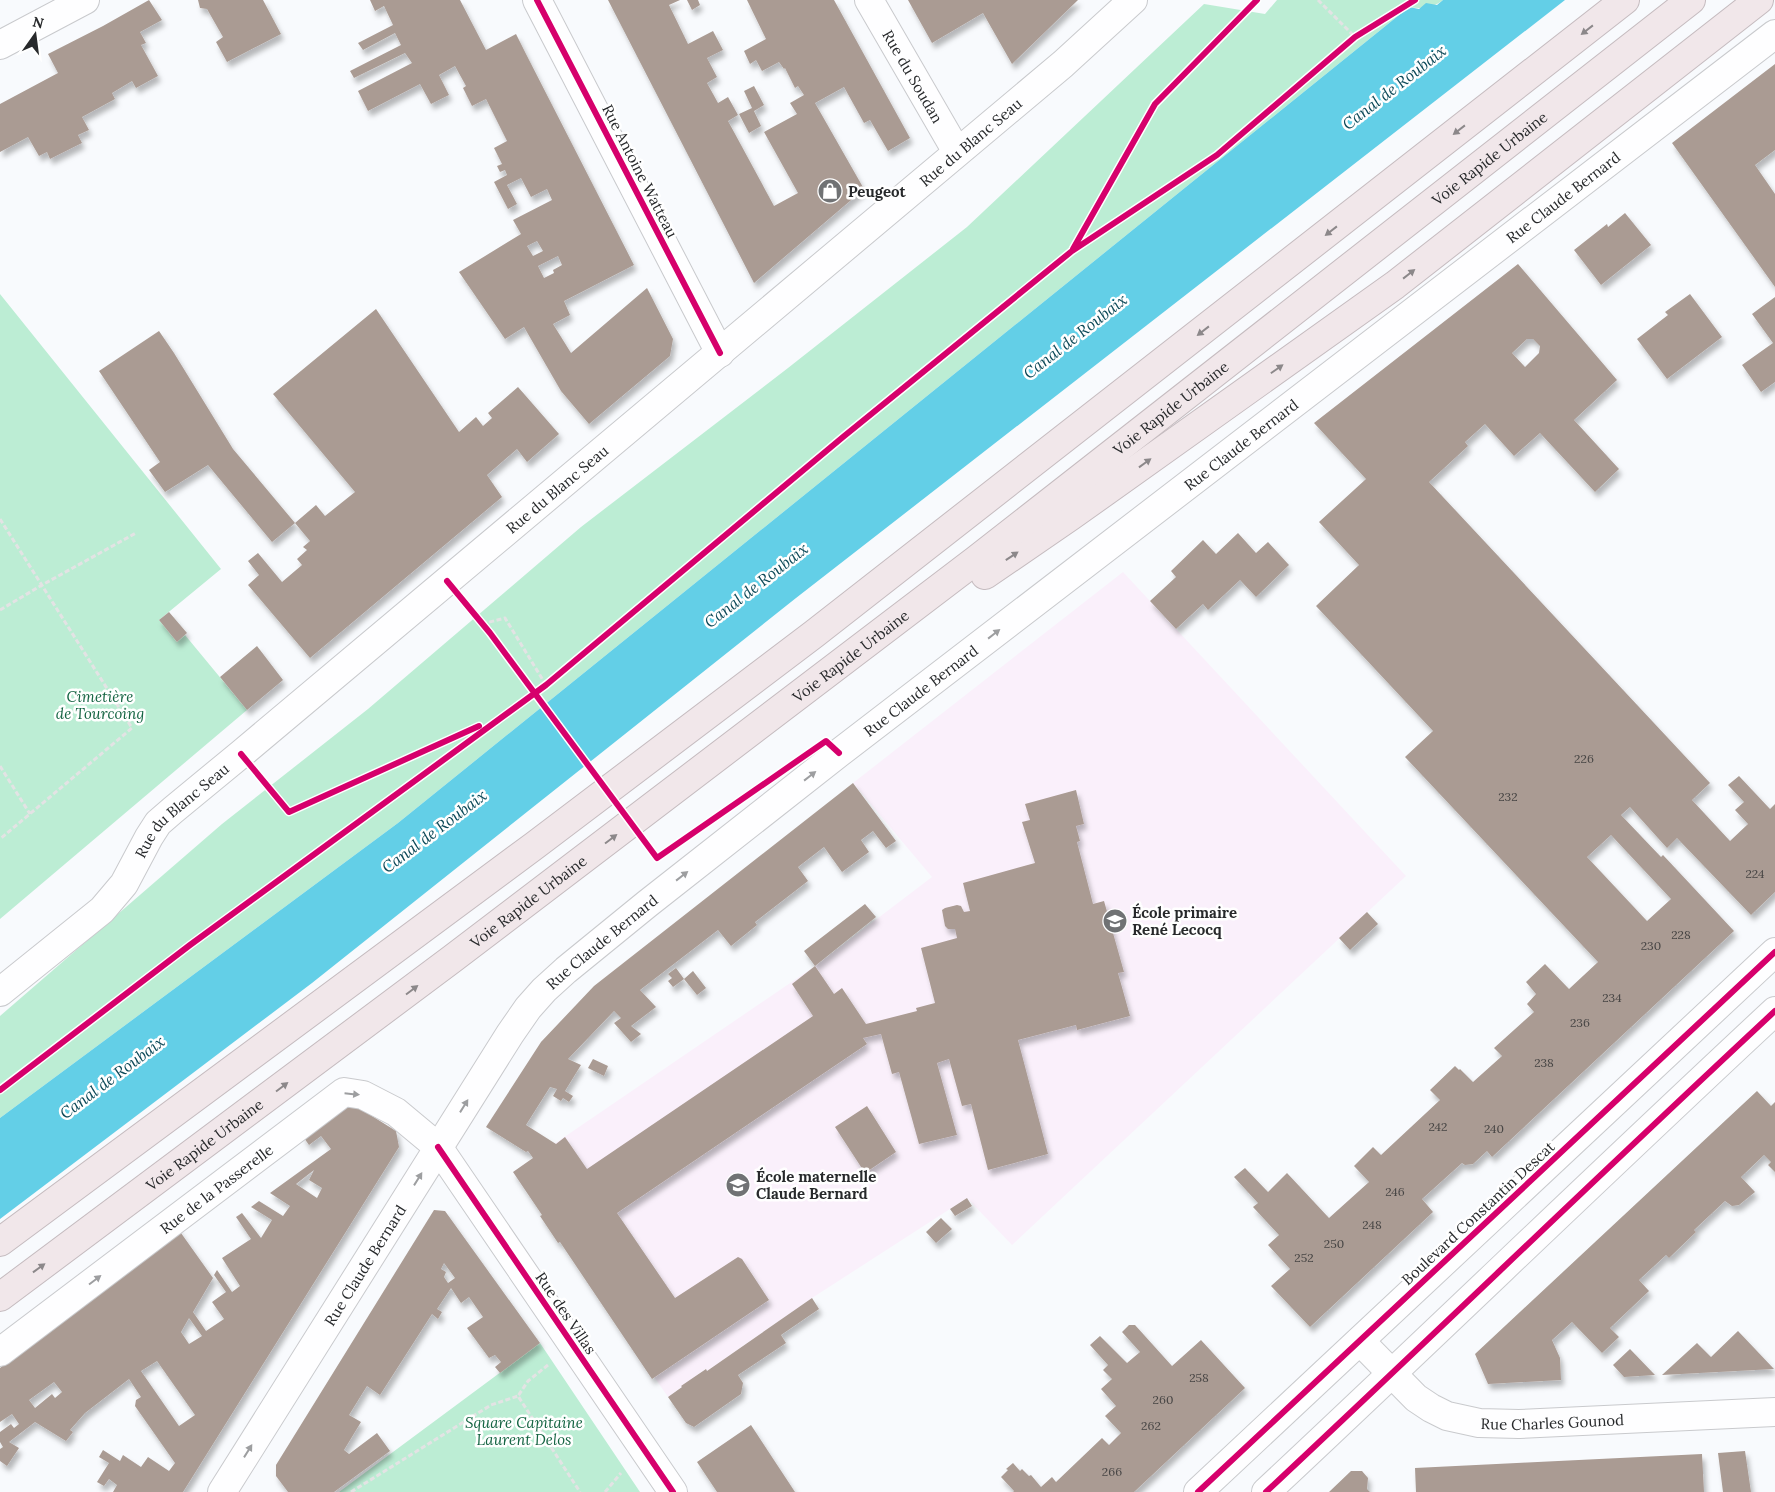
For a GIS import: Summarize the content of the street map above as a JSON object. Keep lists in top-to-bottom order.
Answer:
{
  "streets": {
    "highway": ["Voie Rapide Urbaine"],
    "street": [
      "Rue du Soudan",
      "Rue du Blanc Seau",
      "Rue Antoine Watteau",
      "Rue Claude Bernard",
      "Rue de la Passerelle",
      "Boulevard Constantin Descat",
      "Rue des Villas",
      "Rue Charles Gounod"
    ]
  },
  "crossings": [
    ["Rue du Soudan", "Rue du Blanc Seau"],
    ["Rue du Blanc Seau", "Rue Antoine Watteau"],
    ["Rue Claude Bernard", "Rue de la Passerelle"],
    ["Rue Claude Bernard", "Rue des Villas"],
    ["Rue de la Passerelle", "Rue des Villas"],
    ["Boulevard Constantin Descat", "Rue Charles Gounod"]
  ],
  "one_way": ["Rue Claude Bernard", "Rue de la Passerelle"],
  "water": ["Canal de Roubaix"],
  "parks": ["Cimetière de Tourcoing", "Square Capitaine Laurent Delos"],
  "places": {
    "shop": ["Peugeot"],
    "school or university": ["École primaire René Lecocq", "École maternelle Claude Bernard"]
  },
  "house_numbers": [
    "226",
    "232",
    "224",
    "228",
    "230",
    "234",
    "236",
    "238",
    "242",
    "240",
    "246",
    "248",
    "250",
    "252",
    "258",
    "260",
    "262",
    "266"
  ],
  "north": "top"
}
